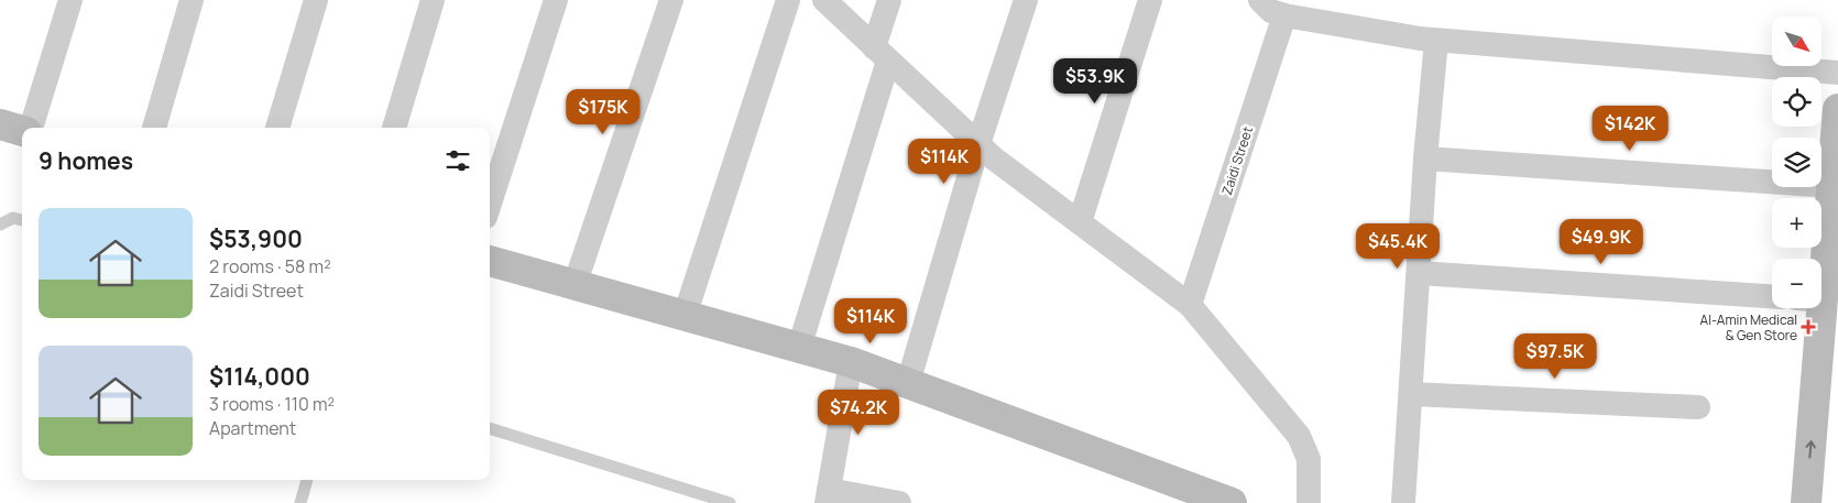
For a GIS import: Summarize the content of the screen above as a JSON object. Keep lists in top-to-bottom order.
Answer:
{
  "streets": {
    "street": ["Zaidi Street"]
  },
  "places": {
    "health": ["Al-Amin Medical & Gen Store"]
  },
  "north": "bottom right",
  "page": {
    "map_buttons": ["+", "−"],
    "price": [
      "$53.9K",
      "$175K",
      "$142K",
      "$114K",
      "$49.9K",
      "$45.4K",
      "$114K",
      "$97.5K",
      "$74.2K"
    ],
    "heading": "9 homes",
    "list": [
      {
        "name": "$53,900",
        "note": "2 rooms · 58 m² · Zaidi Street"
      },
      {
        "name": "$114,000",
        "note": "3 rooms · 110 m² · Apartment"
      }
    ]
  }
}
